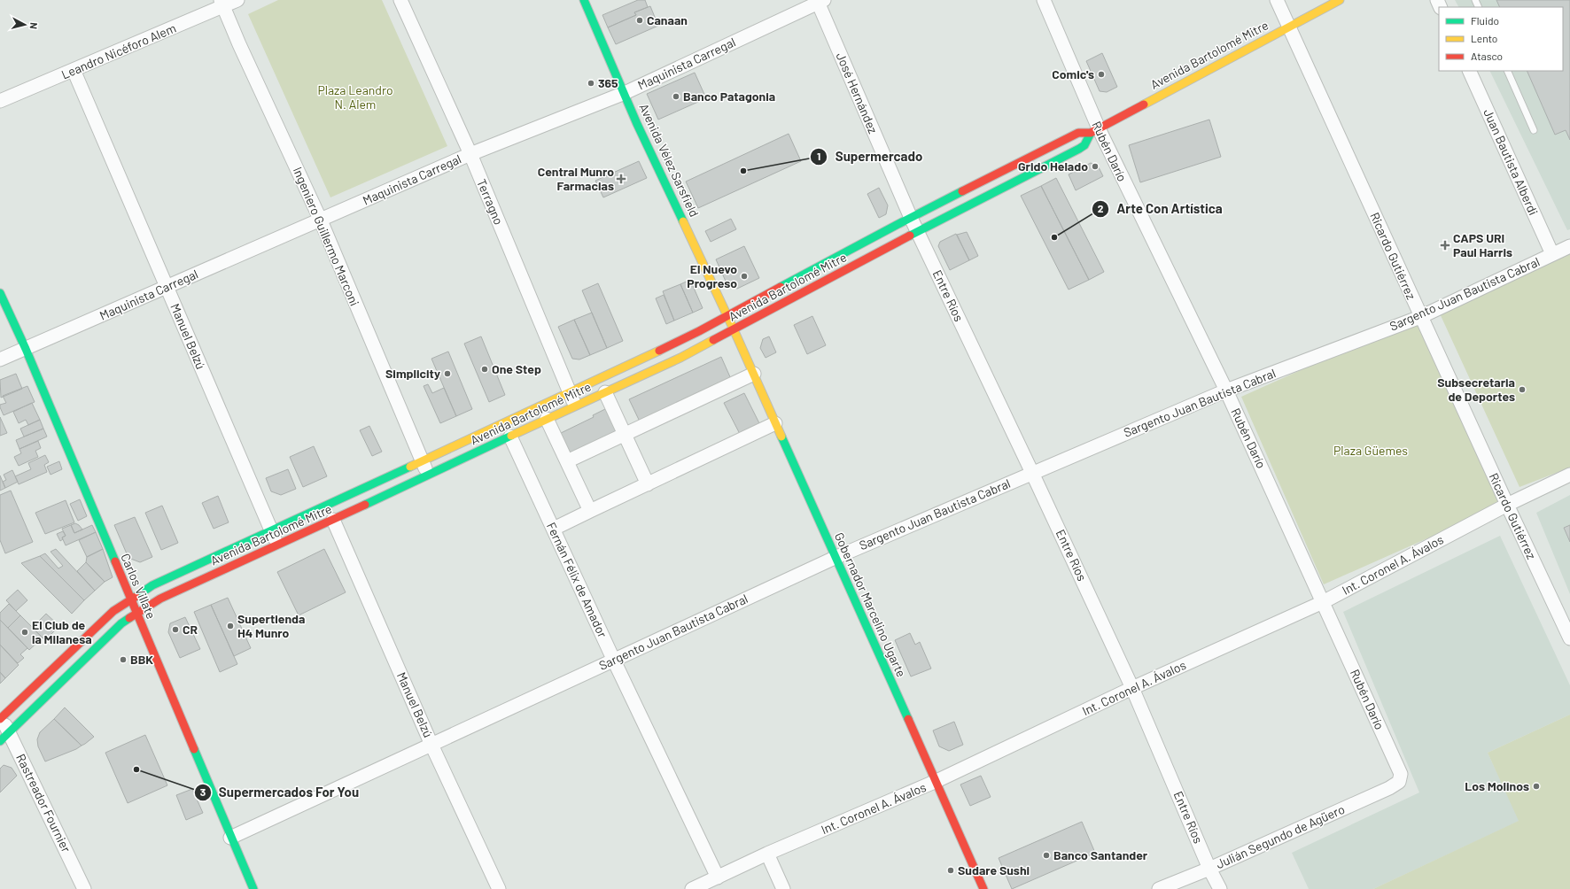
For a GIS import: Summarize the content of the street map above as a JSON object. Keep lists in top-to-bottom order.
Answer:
{
  "streets": {
    "main road": [
      "Avenida Bartolomé Mitre",
      "Avenida Vélez Sarsfield",
      "Carlos Villate",
      "Gobernador Marcelino Ugarte"
    ],
    "street": [
      "Leandro Nicéforo Alem",
      "Maquinista Carregal",
      "José Hernández",
      "Rubén Darío",
      "Juan Bautista Alberdi",
      "Terragno",
      "Ingeniero Guillermo Marconi",
      "Ricardo Gutiérrez",
      "Sargento Juan Bautista Cabral",
      "Entre Ríos",
      "Manuel Belzú",
      "Int. Coronel A. Ávalos",
      "Fernán Félix de Amador",
      "Rastreador Fournier",
      "Julián Segundo de Agüero"
    ]
  },
  "crossings": [
    ["Leandro Nicéforo Alem", "Ingeniero Guillermo Marconi"],
    ["Leandro Nicéforo Alem", "Manuel Belzú"],
    ["Avenida Bartolomé Mitre", "José Hernández"],
    ["Avenida Bartolomé Mitre", "Rubén Darío"],
    ["Avenida Bartolomé Mitre", "Avenida Vélez Sarsfield"],
    ["Avenida Bartolomé Mitre", "Terragno"],
    ["Avenida Bartolomé Mitre", "Ingeniero Guillermo Marconi"],
    ["Avenida Bartolomé Mitre", "Ricardo Gutiérrez"],
    ["Avenida Bartolomé Mitre", "Entre Ríos"],
    ["Avenida Bartolomé Mitre", "Manuel Belzú"],
    ["Avenida Bartolomé Mitre", "Fernán Félix de Amador"],
    ["Avenida Bartolomé Mitre", "Carlos Villate"],
    ["Avenida Bartolomé Mitre", "Gobernador Marcelino Ugarte"],
    ["Avenida Bartolomé Mitre", "Rastreador Fournier"],
    ["Maquinista Carregal", "José Hernández"],
    ["Maquinista Carregal", "Avenida Vélez Sarsfield"],
    ["Maquinista Carregal", "Terragno"],
    ["Maquinista Carregal", "Ingeniero Guillermo Marconi"],
    ["Maquinista Carregal", "Manuel Belzú"],
    ["Maquinista Carregal", "Carlos Villate"],
    ["José Hernández", "Entre Ríos"],
    ["Rubén Darío", "Sargento Juan Bautista Cabral"],
    ["Rubén Darío", "Int. Coronel A. Ávalos"],
    ["Rubén Darío", "Julián Segundo de Agüero"],
    ["Avenida Vélez Sarsfield", "Gobernador Marcelino Ugarte"],
    ["Juan Bautista Alberdi", "Sargento Juan Bautista Cabral"],
    ["Ricardo Gutiérrez", "Sargento Juan Bautista Cabral"],
    ["Ricardo Gutiérrez", "Int. Coronel A. Ávalos"],
    ["Sargento Juan Bautista Cabral", "Entre Ríos"],
    ["Sargento Juan Bautista Cabral", "Manuel Belzú"],
    ["Sargento Juan Bautista Cabral", "Fernán Félix de Amador"],
    ["Sargento Juan Bautista Cabral", "Carlos Villate"],
    ["Sargento Juan Bautista Cabral", "Gobernador Marcelino Ugarte"],
    ["Entre Ríos", "Int. Coronel A. Ávalos"],
    ["Entre Ríos", "Julián Segundo de Agüero"],
    ["Int. Coronel A. Ávalos", "Fernán Félix de Amador"],
    ["Int. Coronel A. Ávalos", "Gobernador Marcelino Ugarte"]
  ],
  "parks": ["Plaza Leandro N. Alem", "Plaza Güemes"],
  "places": {
    "other": [
      "Canaan",
      "Comic's",
      "365",
      "Banco Patagonia",
      "Grido Helado",
      "Supermercado",
      "Arte Con Artística",
      "El Nuevo Progreso",
      "One Step",
      "Simplicity",
      "Subsecretaria de Deportes",
      "Supertienda H4 Munro",
      "CR",
      "El Club de la Milanesa",
      "BBK",
      "Supermercados For You",
      "Los Molinos",
      "Banco Santander",
      "Sudare Sushi"
    ],
    "health": ["Central Munro Farmacias", "CAPS URI Paul Harris"]
  },
  "legend": ["Fluido", "Lento", "Atasco"],
  "north": "right"
}
